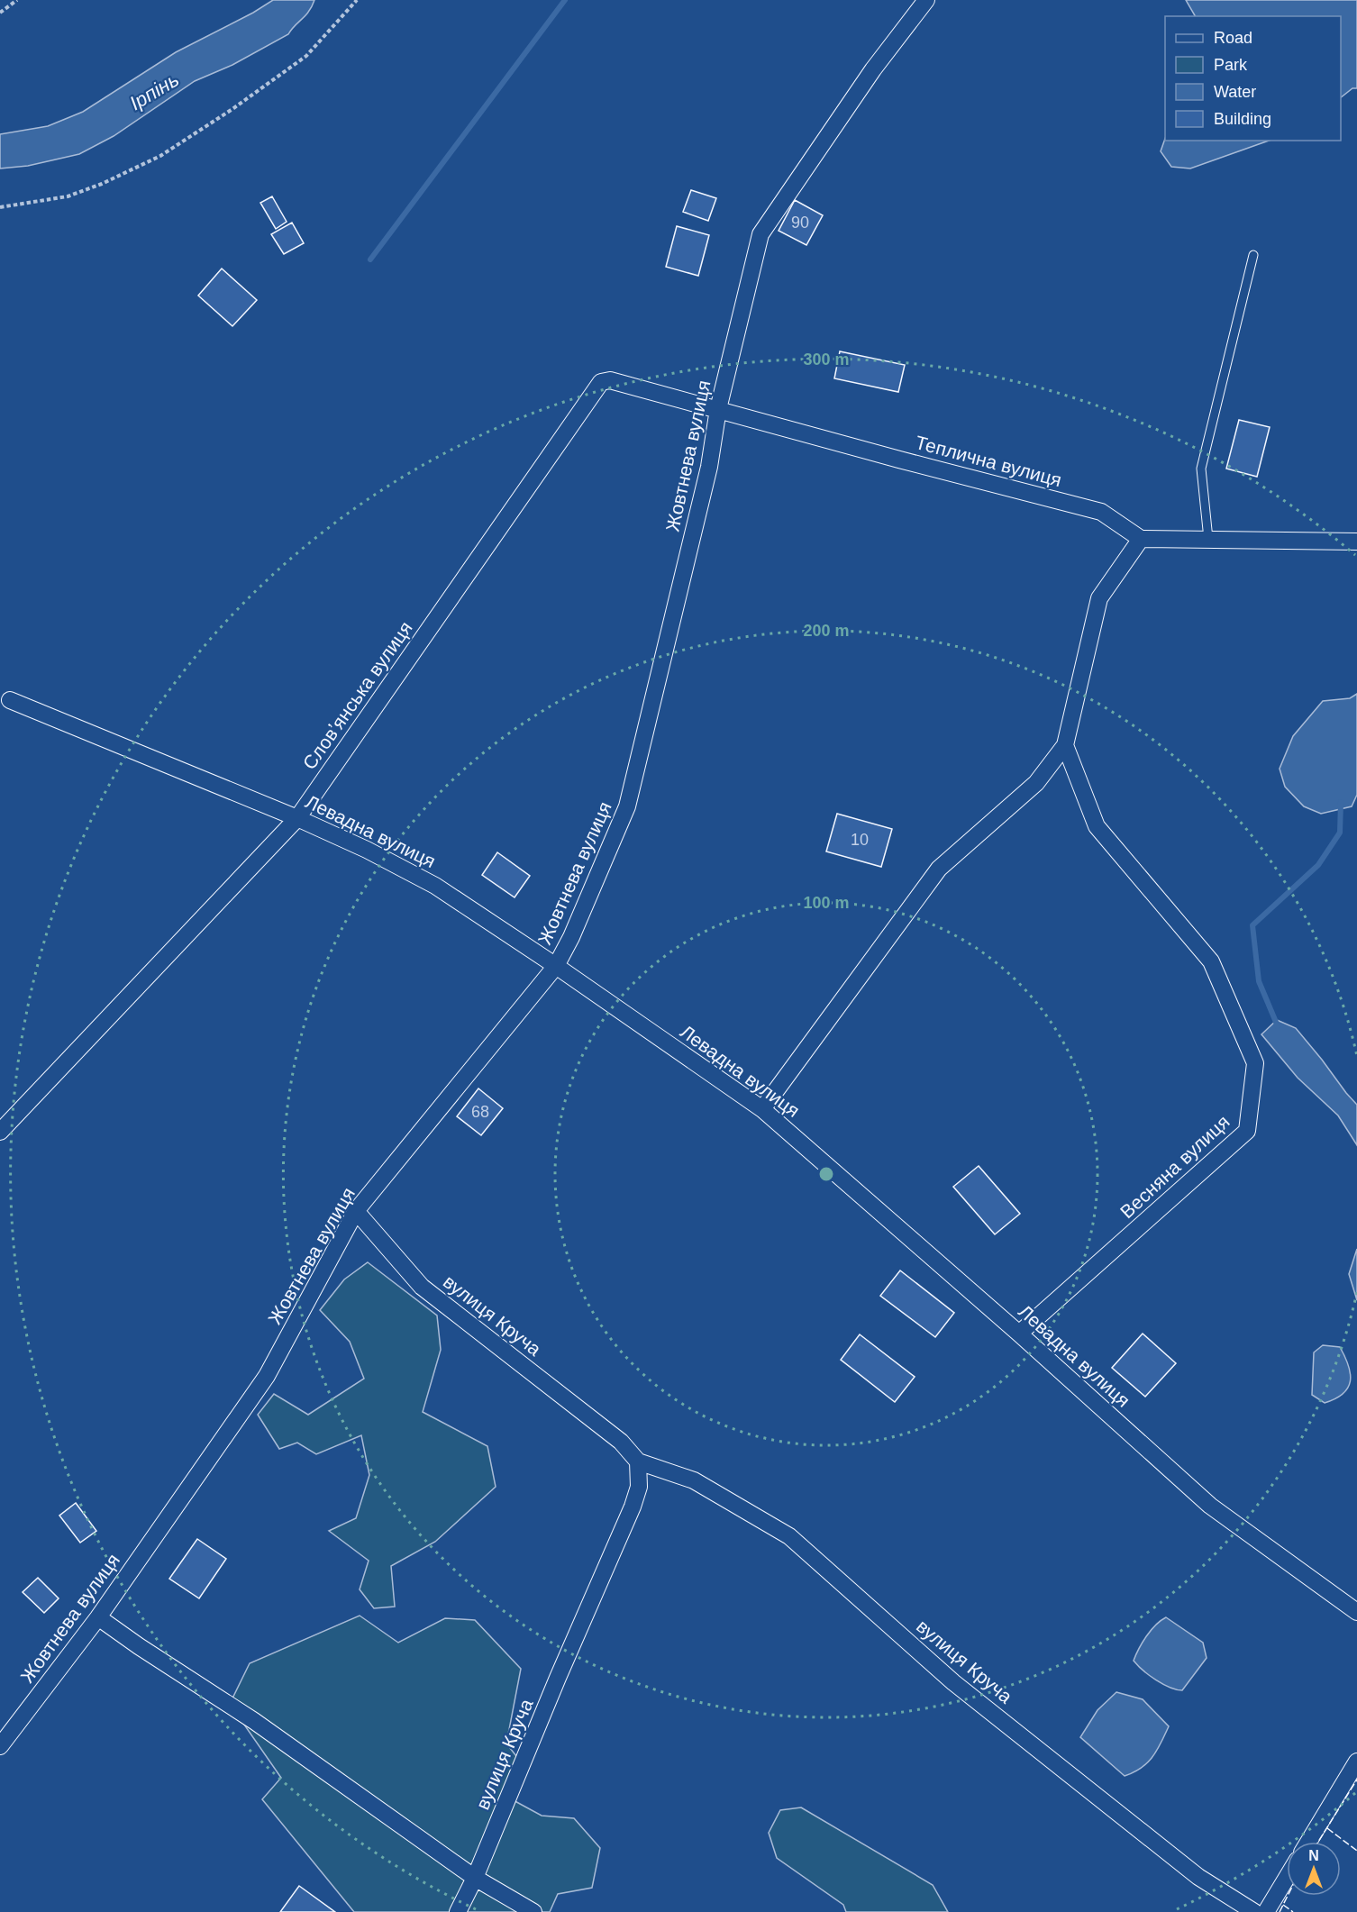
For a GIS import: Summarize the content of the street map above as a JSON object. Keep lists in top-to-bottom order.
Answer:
{
  "streets": {
    "street": [
      "Жовтнева вулиця",
      "Теплична вулиця",
      "Словʼянська вулиця",
      "Левадна вулиця",
      "Весняна вулиця",
      "вулиця Круча"
    ]
  },
  "crossings": [
    ["Жовтнева вулиця", "Теплична вулиця"],
    ["Жовтнева вулиця", "Левадна вулиця"],
    ["Жовтнева вулиця", "вулиця Круча"],
    ["Теплична вулиця", "Словʼянська вулиця"],
    ["Словʼянська вулиця", "Левадна вулиця"],
    ["Левадна вулиця", "Весняна вулиця"]
  ],
  "water": ["Ірпінь"],
  "house_numbers": ["90", "10", "68"],
  "legend": [
    "Road",
    "Park",
    "Water",
    "Building"
  ],
  "north": "top",
  "rings": ["300 m", "200 m", "100 m"]
}
